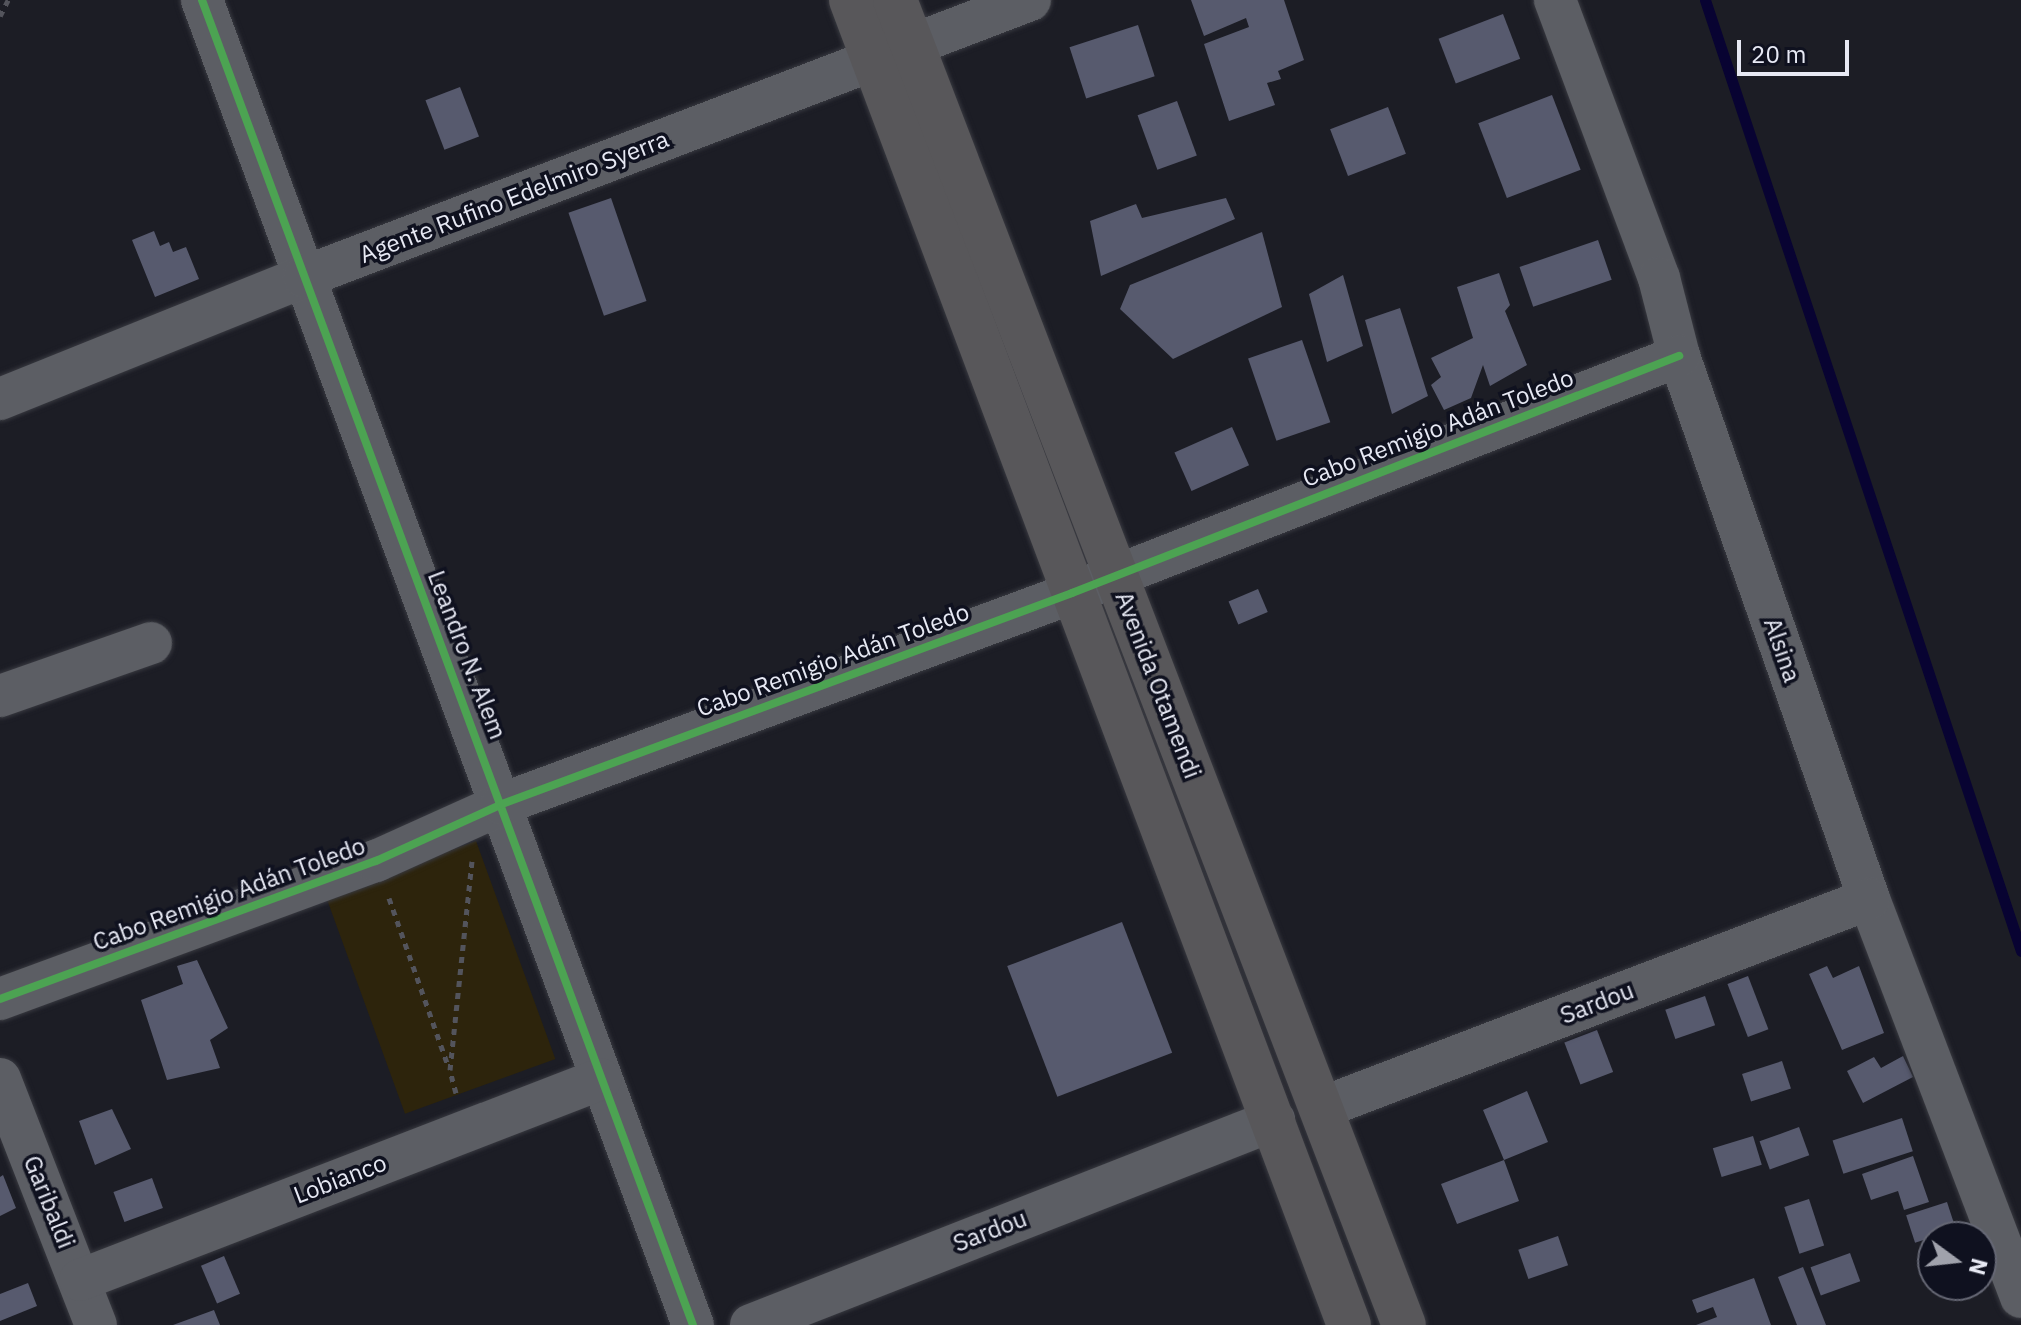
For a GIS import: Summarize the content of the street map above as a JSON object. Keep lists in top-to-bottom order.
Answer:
{
  "streets": {
    "main road": ["Avenida Otamendi"],
    "street": [
      "Agente Rufino Edelmiro Syerra",
      "Cabo Remigio Adán Toledo",
      "Alsina",
      "Leandro N. Alem",
      "Sardou",
      "Lobianco",
      "Garibaldi"
    ]
  },
  "crossings": [
    ["Agente Rufino Edelmiro Syerra", "Leandro N. Alem"],
    ["Agente Rufino Edelmiro Syerra", "Avenida Otamendi"],
    ["Cabo Remigio Adán Toledo", "Alsina"],
    ["Cabo Remigio Adán Toledo", "Leandro N. Alem"],
    ["Cabo Remigio Adán Toledo", "Avenida Otamendi"],
    ["Alsina", "Sardou"],
    ["Leandro N. Alem", "Lobianco"],
    ["Avenida Otamendi", "Sardou"],
    ["Lobianco", "Garibaldi"]
  ],
  "scale_bar": "20 m",
  "north": "right"
}
